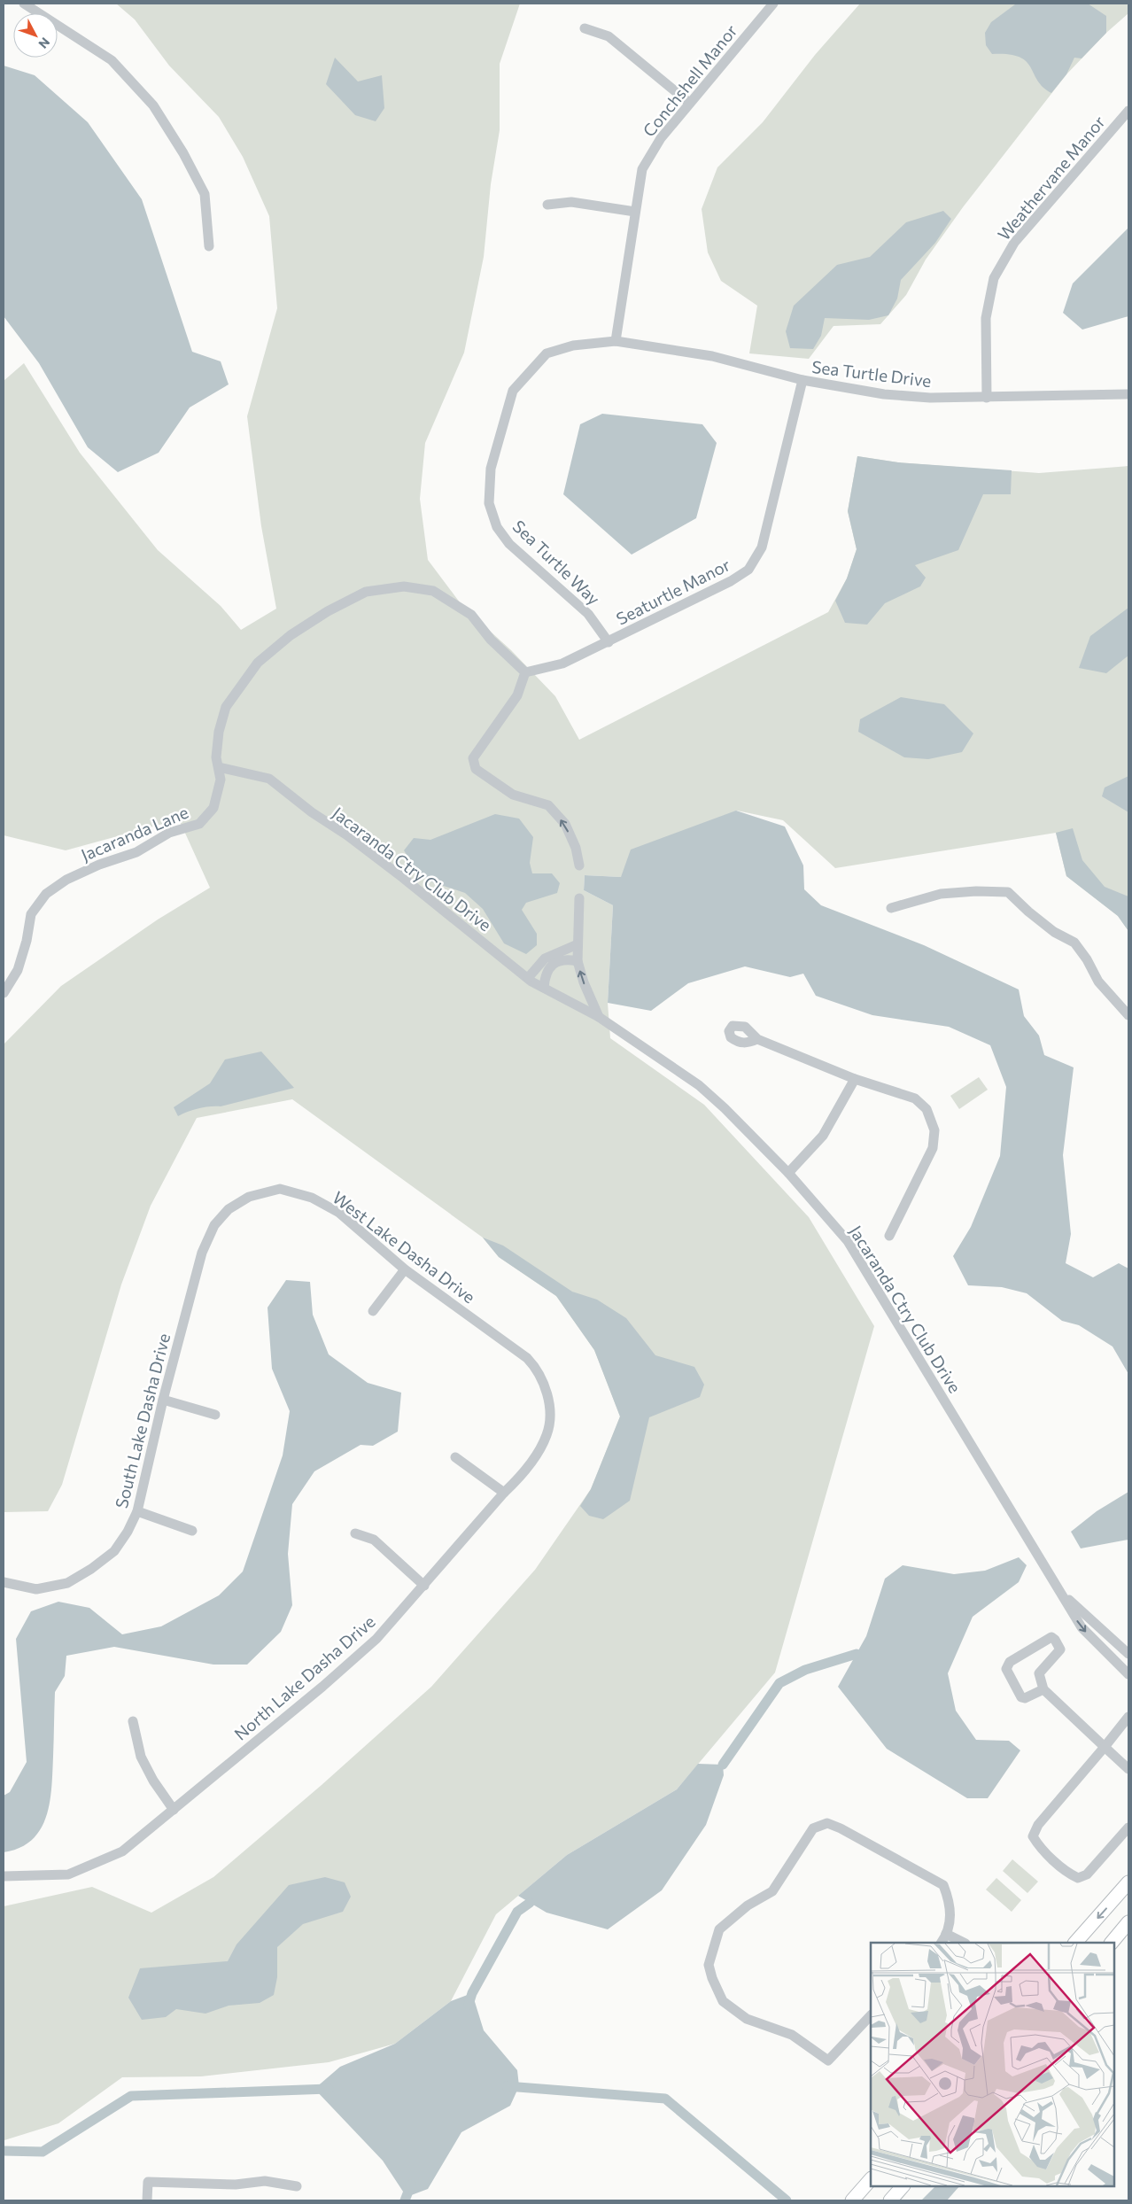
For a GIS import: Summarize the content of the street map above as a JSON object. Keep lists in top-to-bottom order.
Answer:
{
  "streets": {
    "street": [
      "Conchshell Manor",
      "Weathervane Manor",
      "Sea Turtle Drive",
      "Sea Turtle Way",
      "Seaturtle Manor",
      "Jacaranda Lane",
      "Jacaranda Ctry Club Drive",
      "West Lake Dasha Drive",
      "South Lake Dasha Drive",
      "North Lake Dasha Drive"
    ]
  },
  "crossings": [
    ["Conchshell Manor", "Sea Turtle Drive"],
    ["Weathervane Manor", "Sea Turtle Drive"],
    ["Sea Turtle Drive", "Sea Turtle Way"],
    ["Sea Turtle Drive", "Seaturtle Manor"],
    ["Sea Turtle Way", "Seaturtle Manor"],
    ["Seaturtle Manor", "Jacaranda Lane"],
    ["Jacaranda Lane", "Jacaranda Ctry Club Drive"],
    ["West Lake Dasha Drive", "South Lake Dasha Drive"],
    ["West Lake Dasha Drive", "North Lake Dasha Drive"]
  ],
  "north": "bottom right"
}
